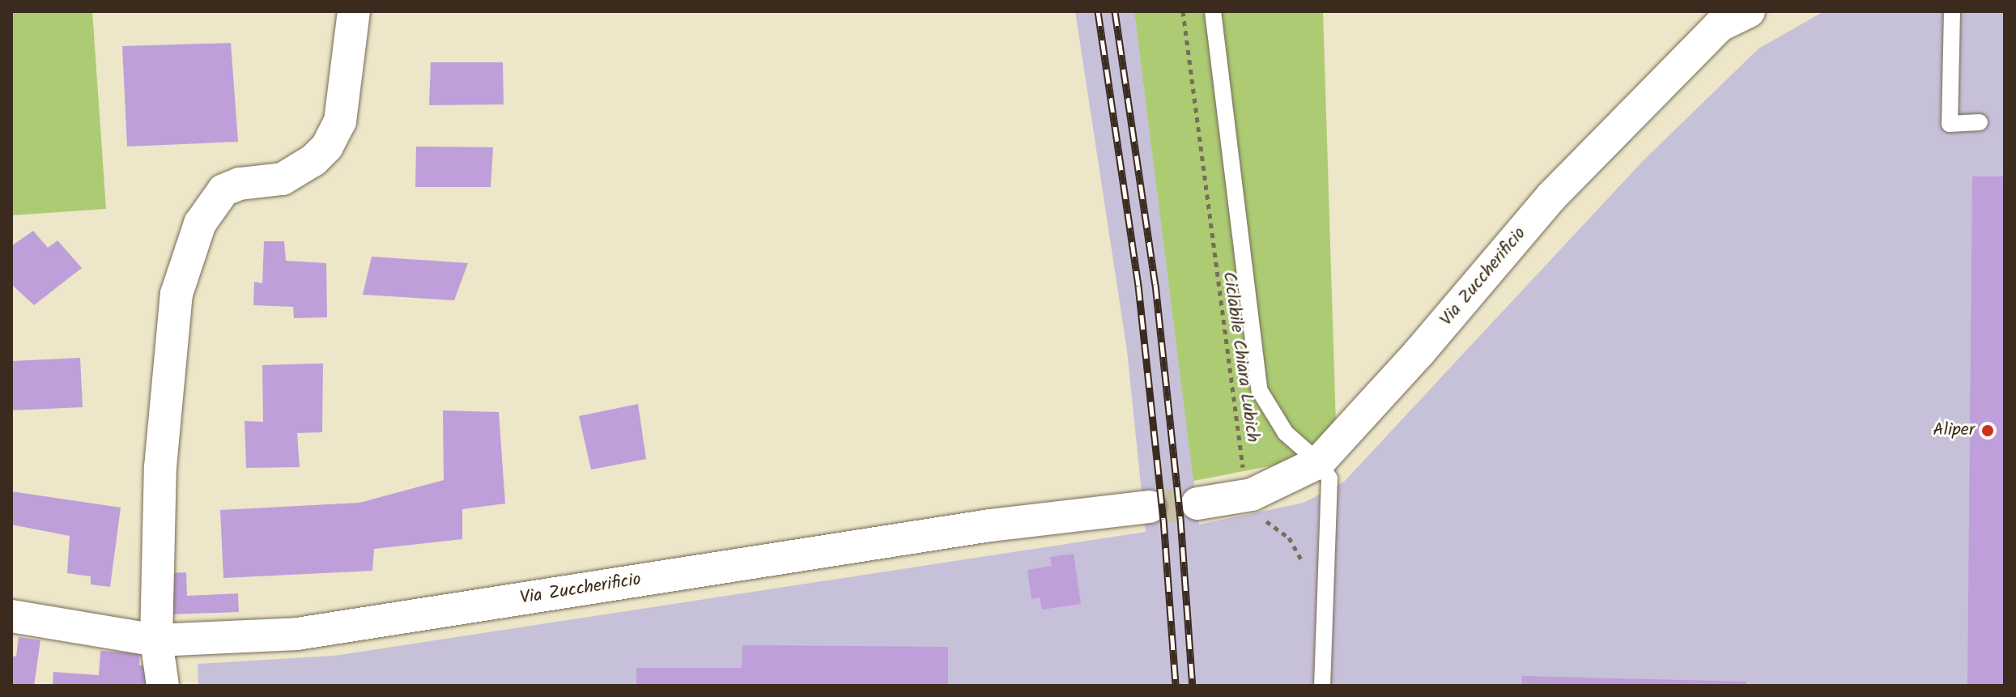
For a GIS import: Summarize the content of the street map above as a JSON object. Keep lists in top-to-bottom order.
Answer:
{
  "streets": {
    "street": ["Via Zuccherificio"],
    "path": ["Ciclabile Chiara Lubich"]
  },
  "crossings": [
    ["Via Zuccherificio", "Ciclabile Chiara Lubich"]
  ],
  "places": ["Aliper"]
}
